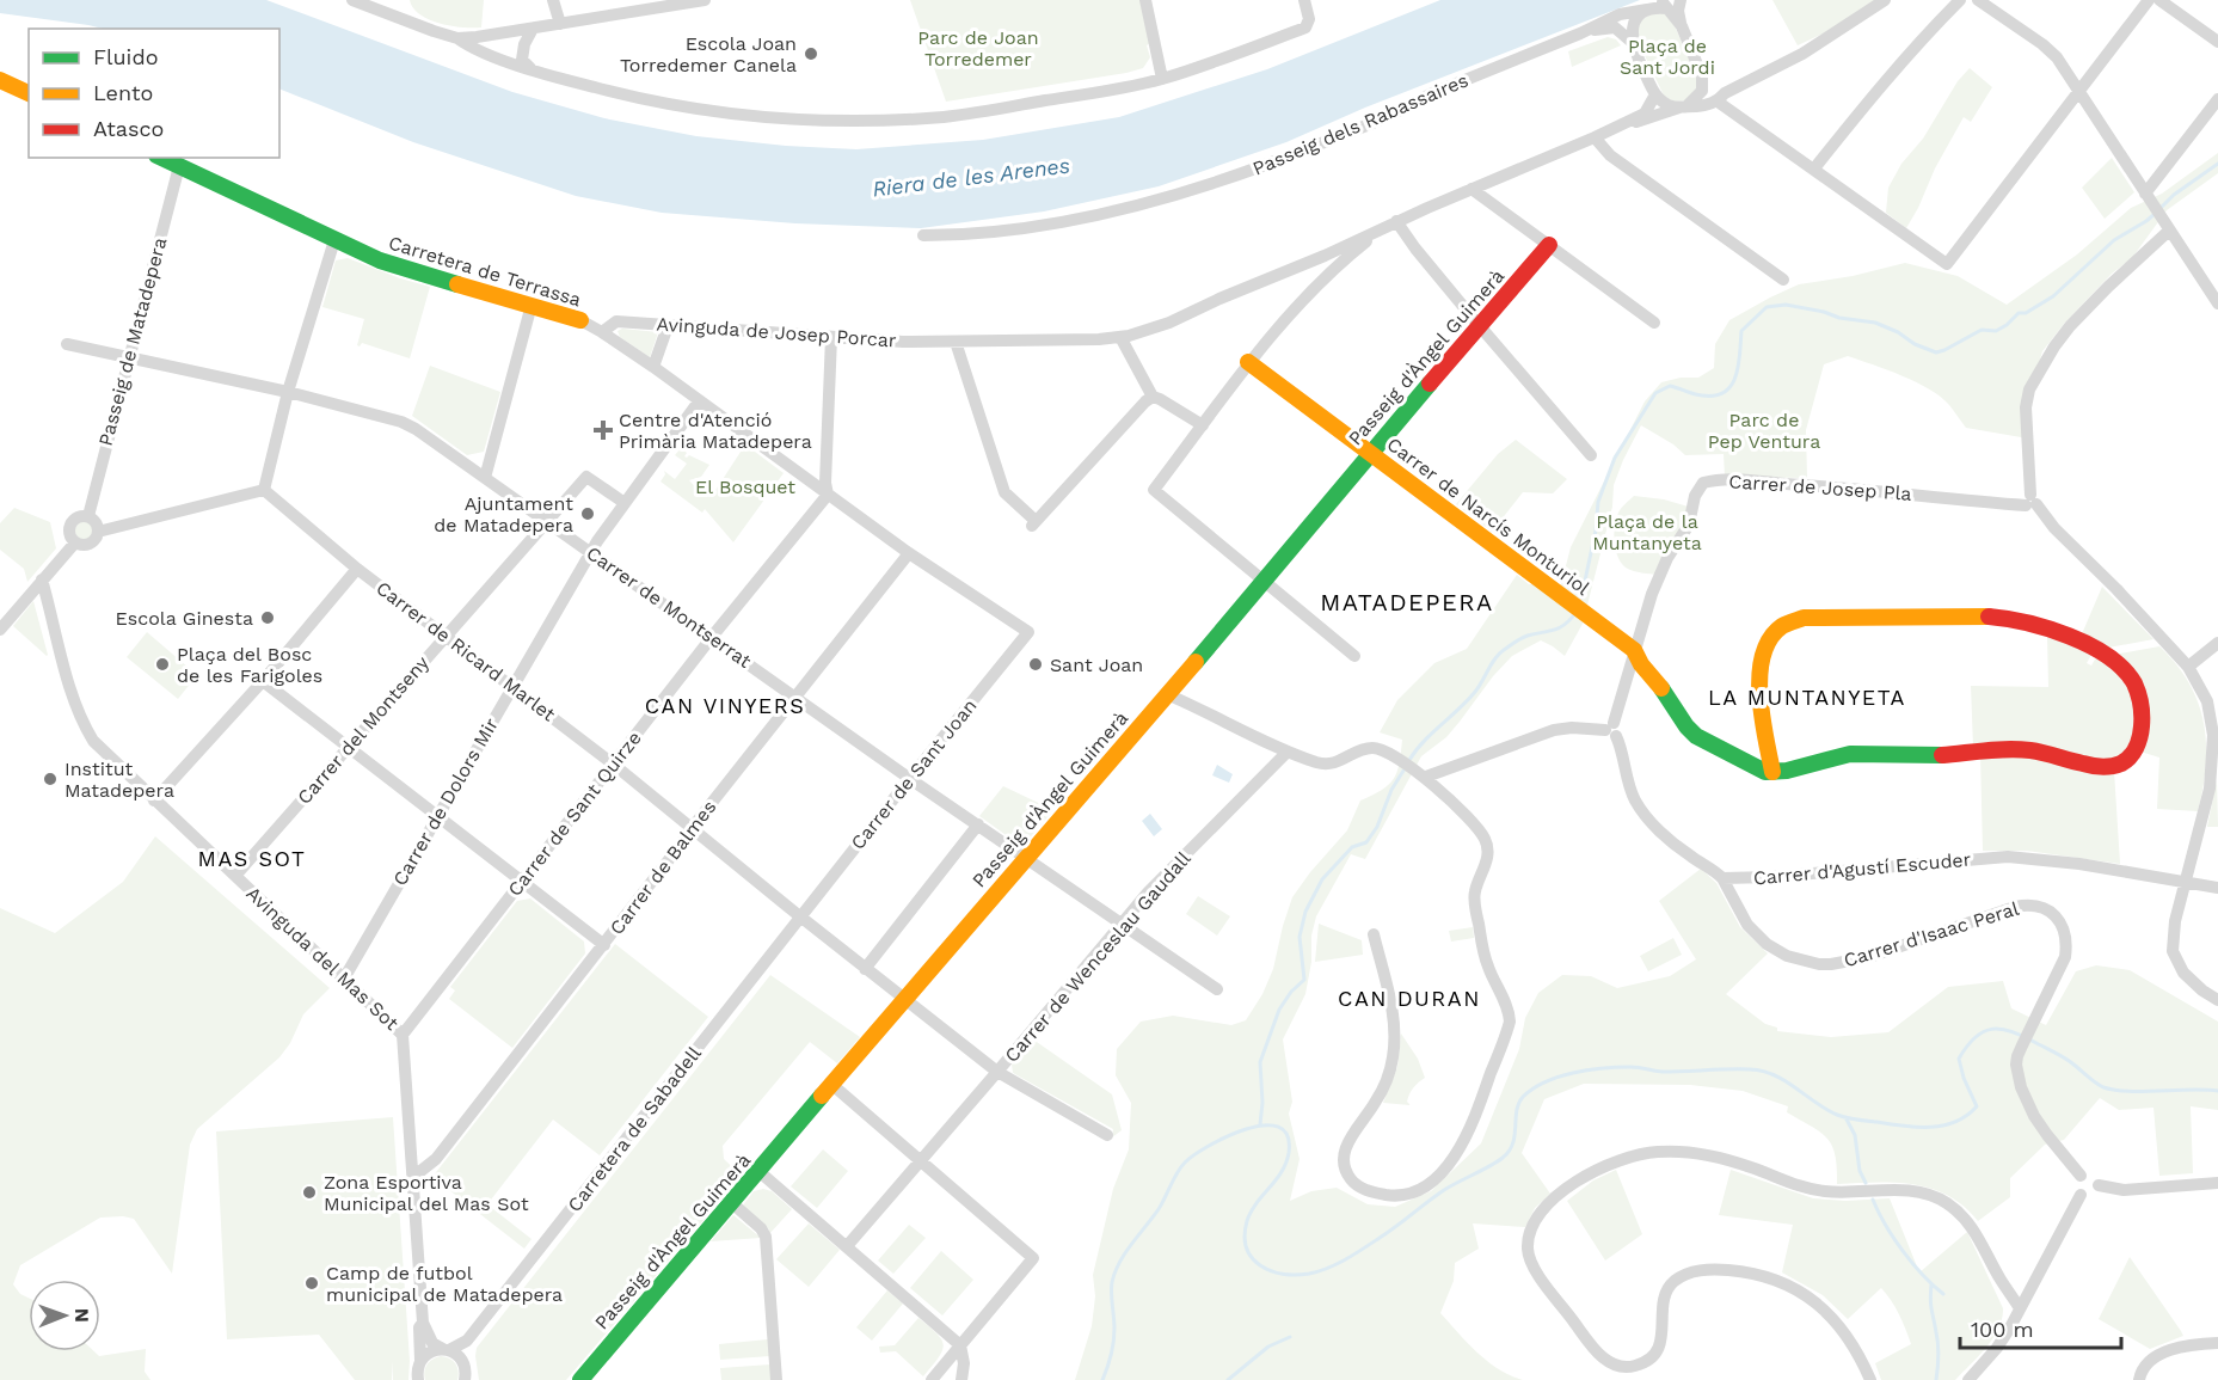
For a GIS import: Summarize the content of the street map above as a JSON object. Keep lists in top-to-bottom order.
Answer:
{
  "streets": {
    "street": [
      "Passeig dels Rabassaires",
      "Carretera de Terrassa",
      "Avinguda de Josep Porcar",
      "Passeig de Matadepera",
      "Passeig d'Àngel Guimerà",
      "Carrer de Josep Pla",
      "Carrer de Narcís Monturiol",
      "Carrer de Montserrat",
      "Carrer de Ricard Marlet",
      "Carrer del Montseny",
      "Carrer de Sant Joan",
      "Carrer de Dolors Mir",
      "Carrer de Sant Quirze",
      "Carrer de Balmes",
      "Carrer d'Agustí Escuder",
      "Carrer d'Isaac Peral",
      "Carrer de Wenceslau Gaudall",
      "Avinguda del Mas Sot",
      "Carretera de Sabadell"
    ]
  },
  "crossings": [
    ["Carretera de Terrassa", "Avinguda de Josep Porcar"],
    ["Carretera de Terrassa", "Passeig de Matadepera"],
    ["Carretera de Terrassa", "Carrer de Sant Joan"],
    ["Carretera de Terrassa", "Carrer de Dolors Mir"],
    ["Carretera de Terrassa", "Carrer de Sant Quirze"],
    ["Carretera de Terrassa", "Carrer de Balmes"],
    ["Passeig de Matadepera", "Carrer de Montserrat"],
    ["Passeig d'Àngel Guimerà", "Carrer de Narcís Monturiol"],
    ["Passeig d'Àngel Guimerà", "Carrer de Montserrat"],
    ["Passeig d'Àngel Guimerà", "Carrer de Ricard Marlet"],
    ["Carrer de Josep Pla", "Carrer de Narcís Monturiol"],
    ["Carrer de Montserrat", "Carrer del Montseny"],
    ["Carrer de Montserrat", "Carrer de Sant Joan"],
    ["Carrer de Montserrat", "Carrer de Dolors Mir"],
    ["Carrer de Montserrat", "Carrer de Sant Quirze"],
    ["Carrer de Montserrat", "Carrer de Balmes"],
    ["Carrer de Montserrat", "Carrer de Wenceslau Gaudall"],
    ["Carrer de Ricard Marlet", "Carrer del Montseny"],
    ["Carrer de Ricard Marlet", "Carrer de Sant Joan"],
    ["Carrer de Ricard Marlet", "Carrer de Dolors Mir"],
    ["Carrer de Ricard Marlet", "Carrer de Sant Quirze"],
    ["Carrer de Ricard Marlet", "Carrer de Balmes"],
    ["Carrer de Ricard Marlet", "Carrer de Wenceslau Gaudall"],
    ["Carrer de Ricard Marlet", "Carretera de Sabadell"],
    ["Carrer del Montseny", "Carrer de Dolors Mir"],
    ["Carrer del Montseny", "Avinguda del Mas Sot"],
    ["Carrer de Sant Joan", "Carretera de Sabadell"],
    ["Carrer de Dolors Mir", "Avinguda del Mas Sot"],
    ["Carrer de Sant Quirze", "Avinguda del Mas Sot"],
    ["Carrer de Balmes", "Avinguda del Mas Sot"],
    ["Carrer d'Agustí Escuder", "Carrer d'Isaac Peral"],
    ["Avinguda del Mas Sot", "Carretera de Sabadell"]
  ],
  "districts": [
    "MATADEPERA",
    "LA MUNTANYETA",
    "CAN VINYERS",
    "MAS SOT",
    "CAN DURAN"
  ],
  "water": ["Riera de les Arenes"],
  "parks": [
    "Parc de Joan Torredemer",
    "Plaça de Sant Jordi",
    "Parc de Pep Ventura",
    "El Bosquet",
    "Plaça de la Muntanyeta"
  ],
  "places": {
    "other": [
      "Escola Joan Torredemer Canela",
      "Ajuntament de Matadepera",
      "Escola Ginesta",
      "Plaça del Bosc de les Farigoles",
      "Sant Joan",
      "Institut Matadepera",
      "Zona Esportiva Municipal del Mas Sot",
      "Camp de futbol municipal de Matadepera"
    ],
    "health": ["Centre d'Atenció Primària Matadepera"]
  },
  "legend": ["Fluido", "Lento", "Atasco"],
  "scale_bar": "100 m",
  "north": "right"
}
